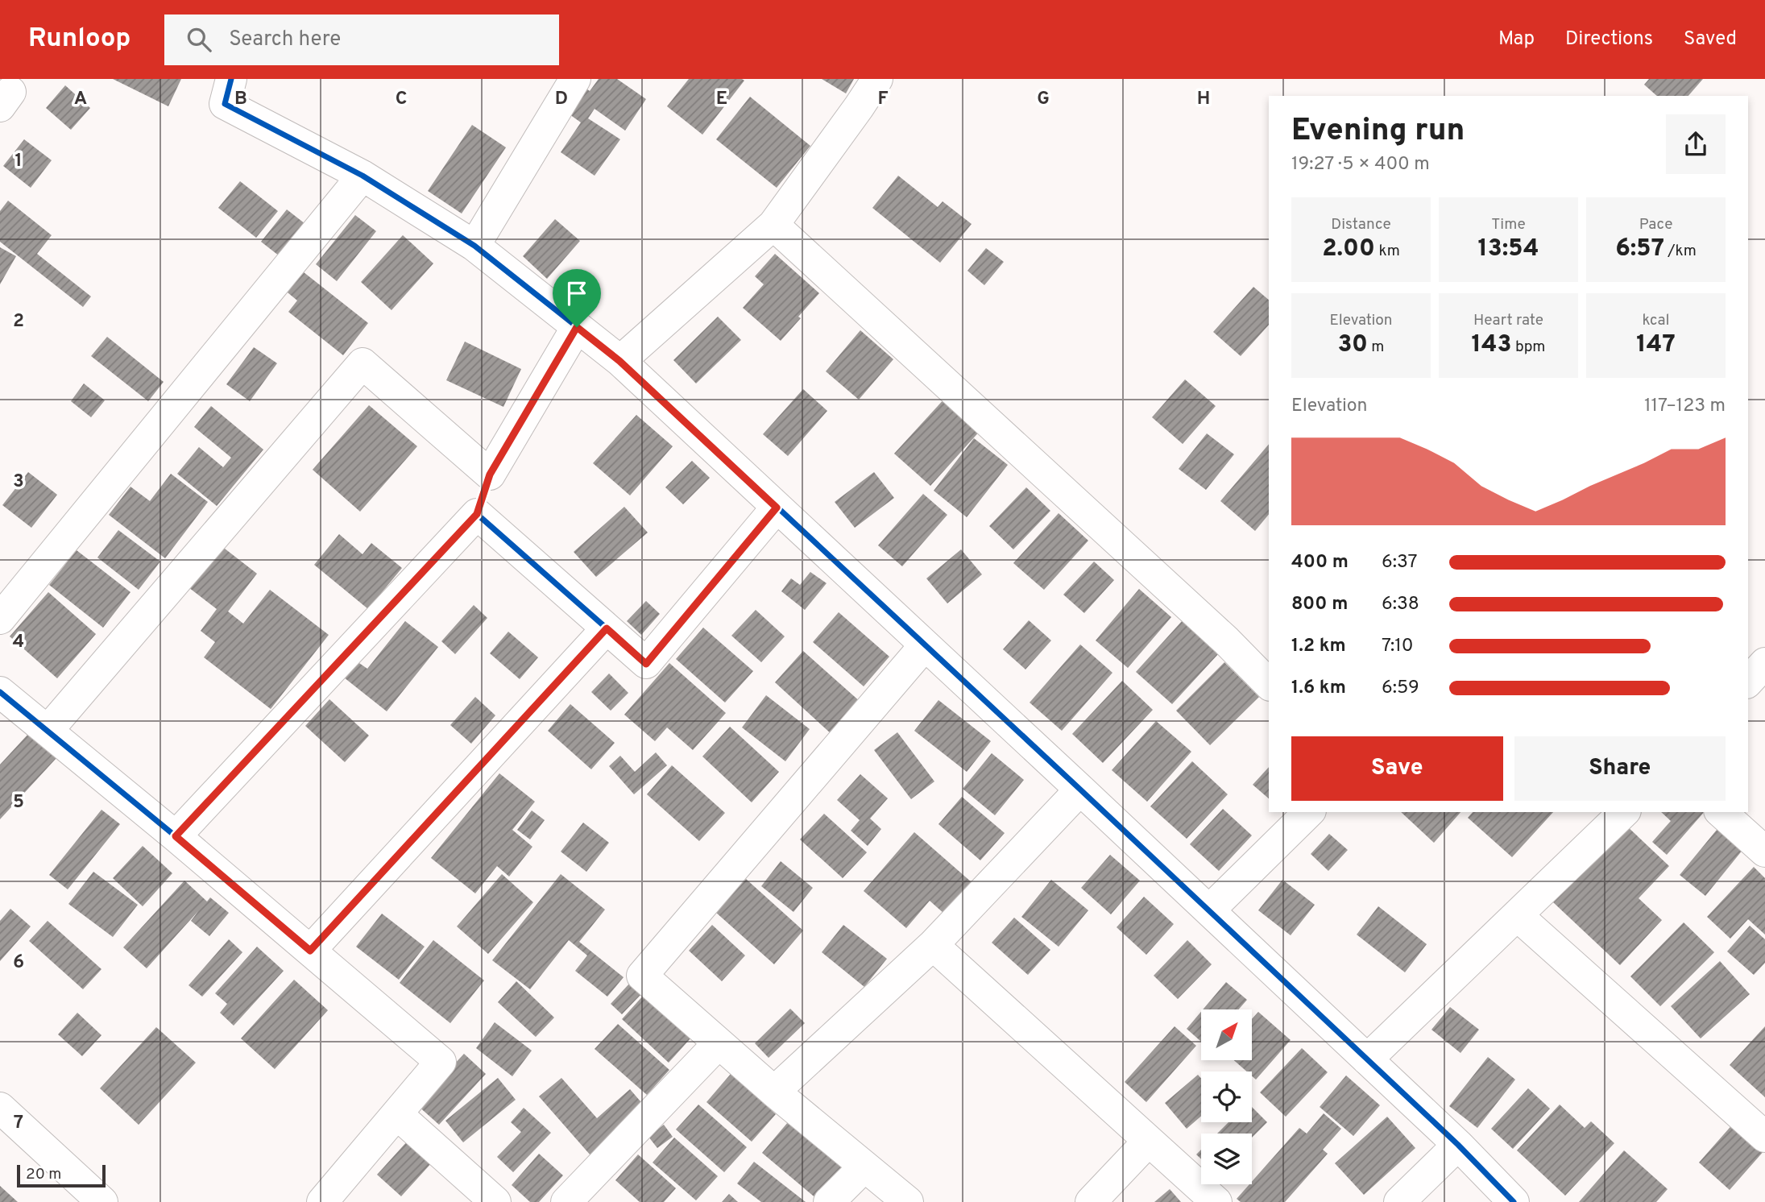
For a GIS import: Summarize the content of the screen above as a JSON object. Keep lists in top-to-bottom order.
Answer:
{
  "scale_bar": "20 m",
  "north": "top right",
  "page": {
    "header": "Runloop",
    "search": "Search here",
    "nav": ["Map", "Directions", "Saved"],
    "heading": ["Evening run", "19:27 · 5 × 400 m"],
    "stats": [
      ["Distance", "2.00 km"],
      ["Time", "13:54"],
      ["Pace", "6:57 /km"],
      ["Elevation", "30 m"],
      ["Heart rate", "143 bpm"],
      ["kcal", "147"]
    ],
    "chart": ["Elevation", "117–123 m"],
    "list": [
      {
        "name": "400 m",
        "note": "6:37"
      },
      {
        "name": "800 m",
        "note": "6:38"
      },
      {
        "name": "1.2 km",
        "note": "7:10"
      },
      {
        "name": "1.6 km",
        "note": "6:59"
      }
    ],
    "buttons": ["Save", "Share"],
    "scale": "20 m"
  },
  "grid": {
    "columns": [
      "A",
      "B",
      "C",
      "D",
      "E",
      "F",
      "G",
      "H"
    ],
    "rows": [
      "1",
      "2",
      "3",
      "4",
      "5",
      "6",
      "7"
    ]
  }
}
